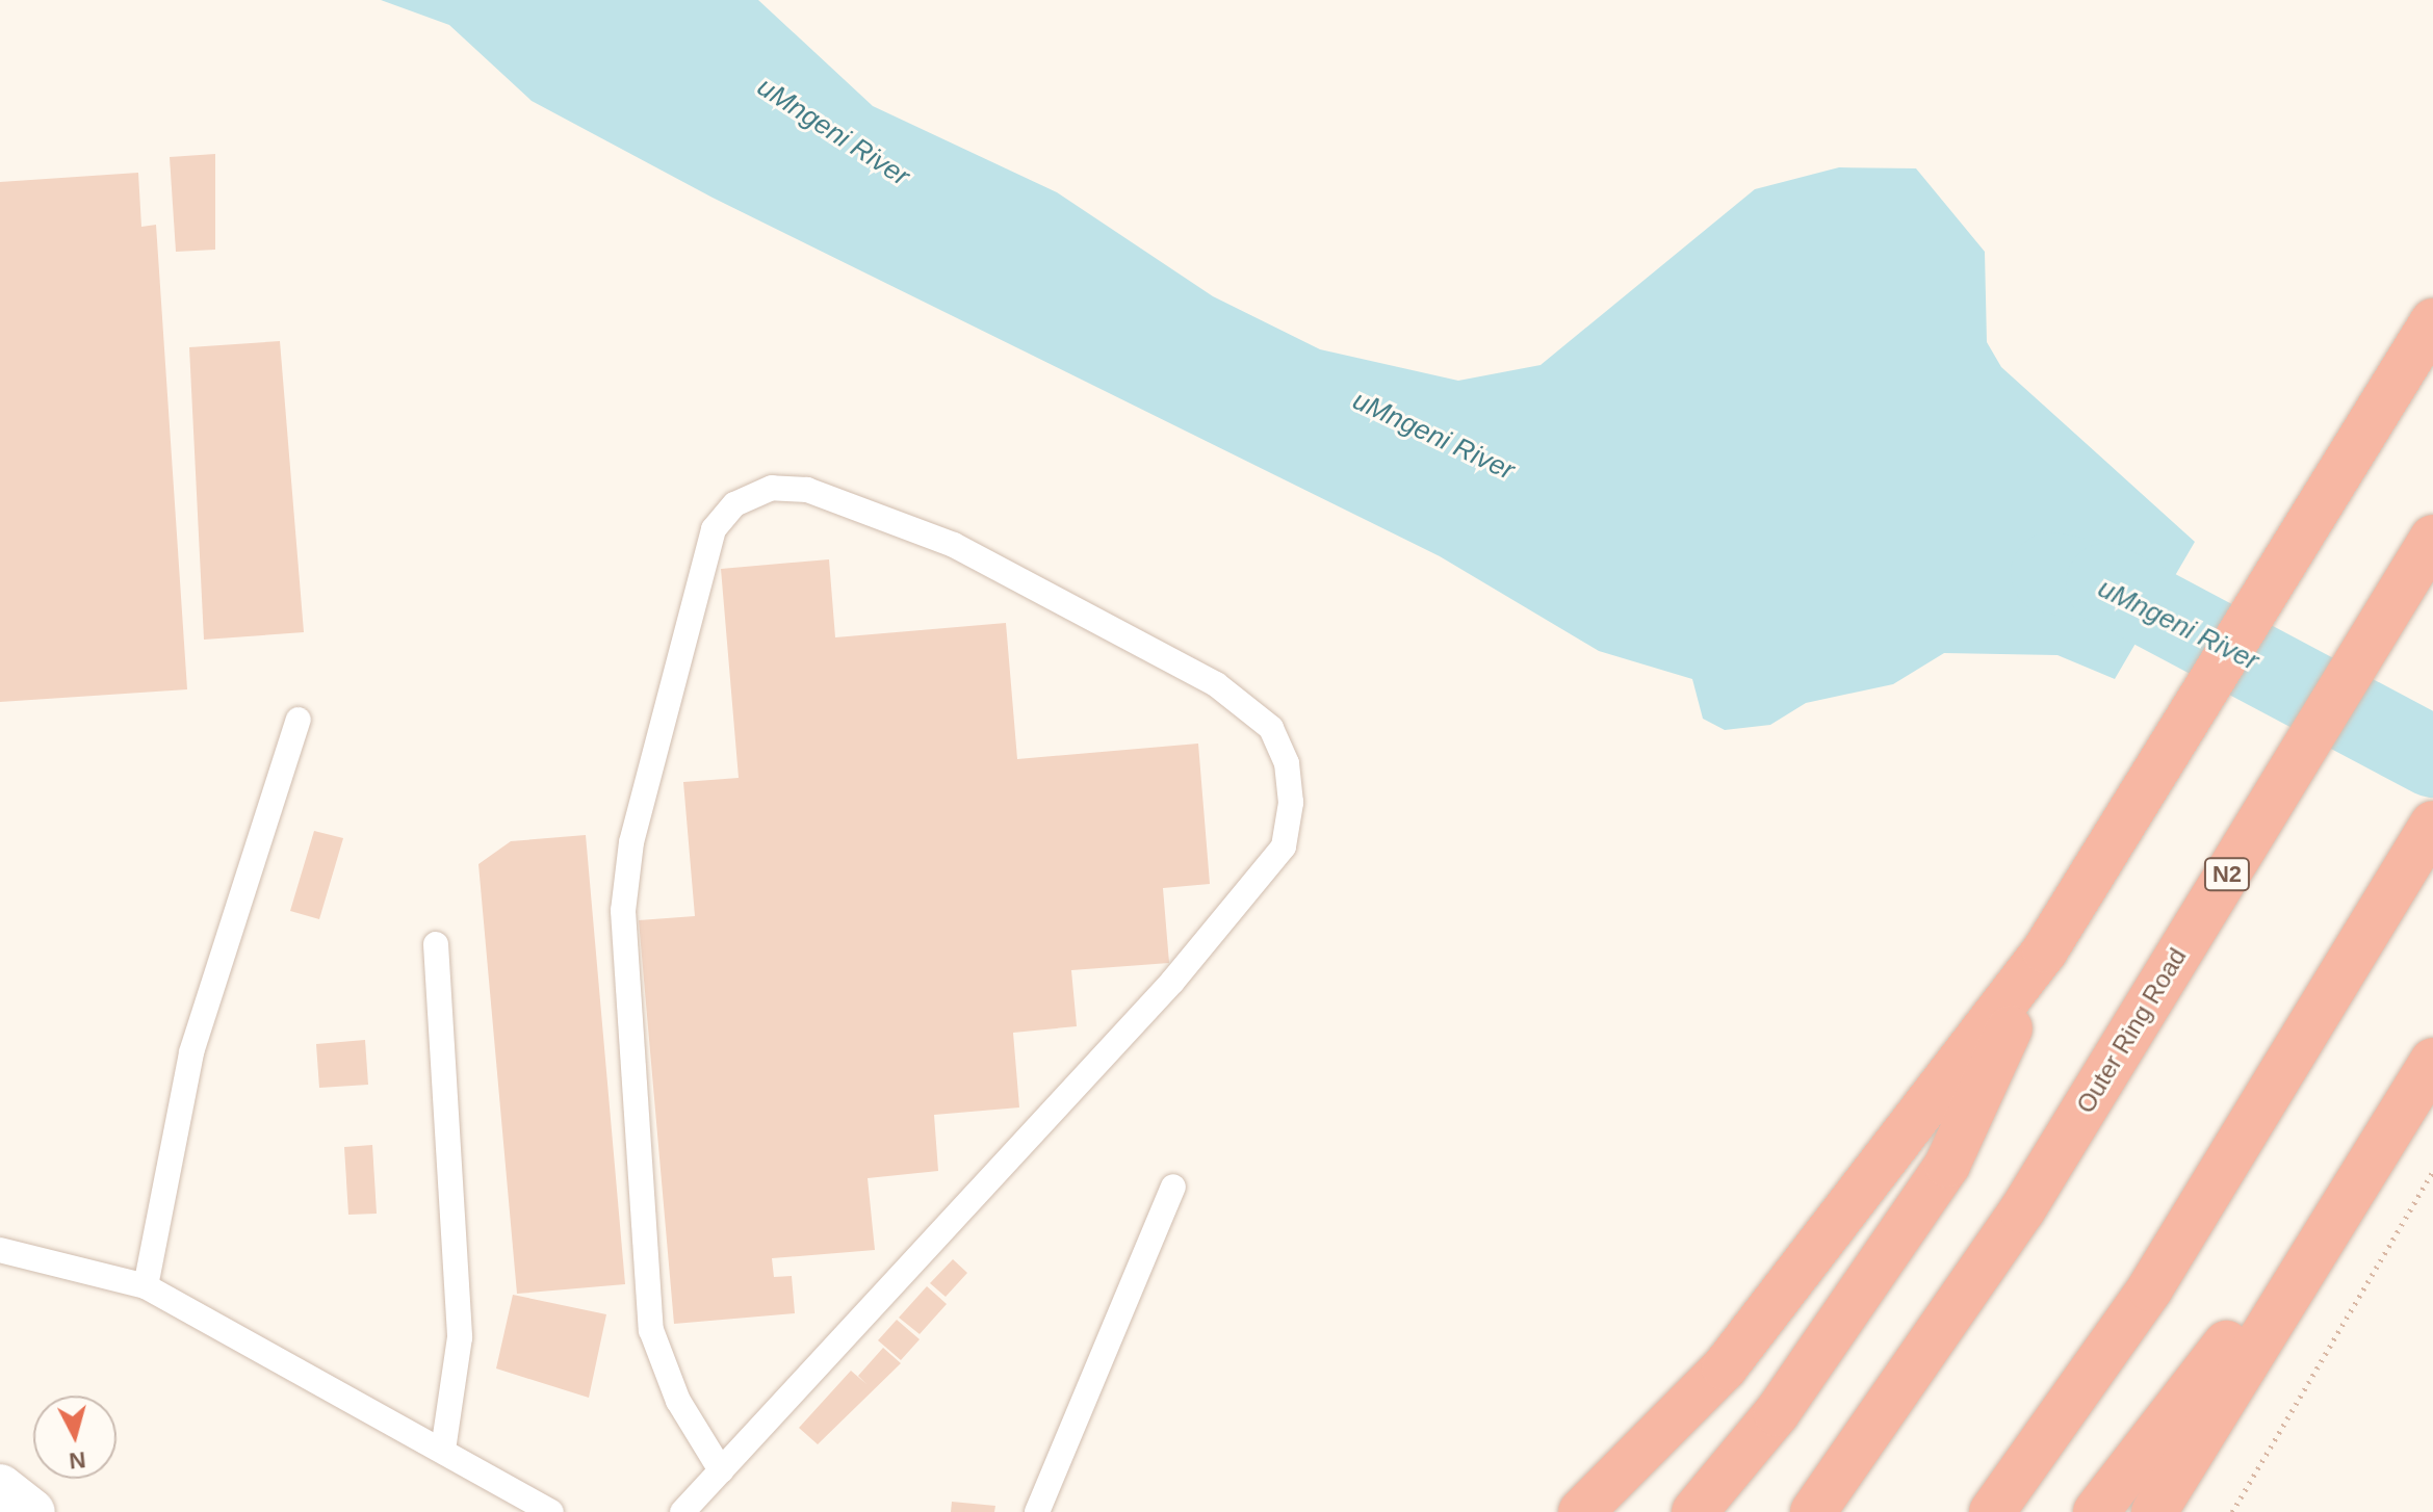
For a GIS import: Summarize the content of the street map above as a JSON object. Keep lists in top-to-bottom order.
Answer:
{
  "streets": {
    "highway": ["N2", "Outer Ring Road"]
  },
  "water": ["uMngeni River"],
  "north": "bottom"
}
